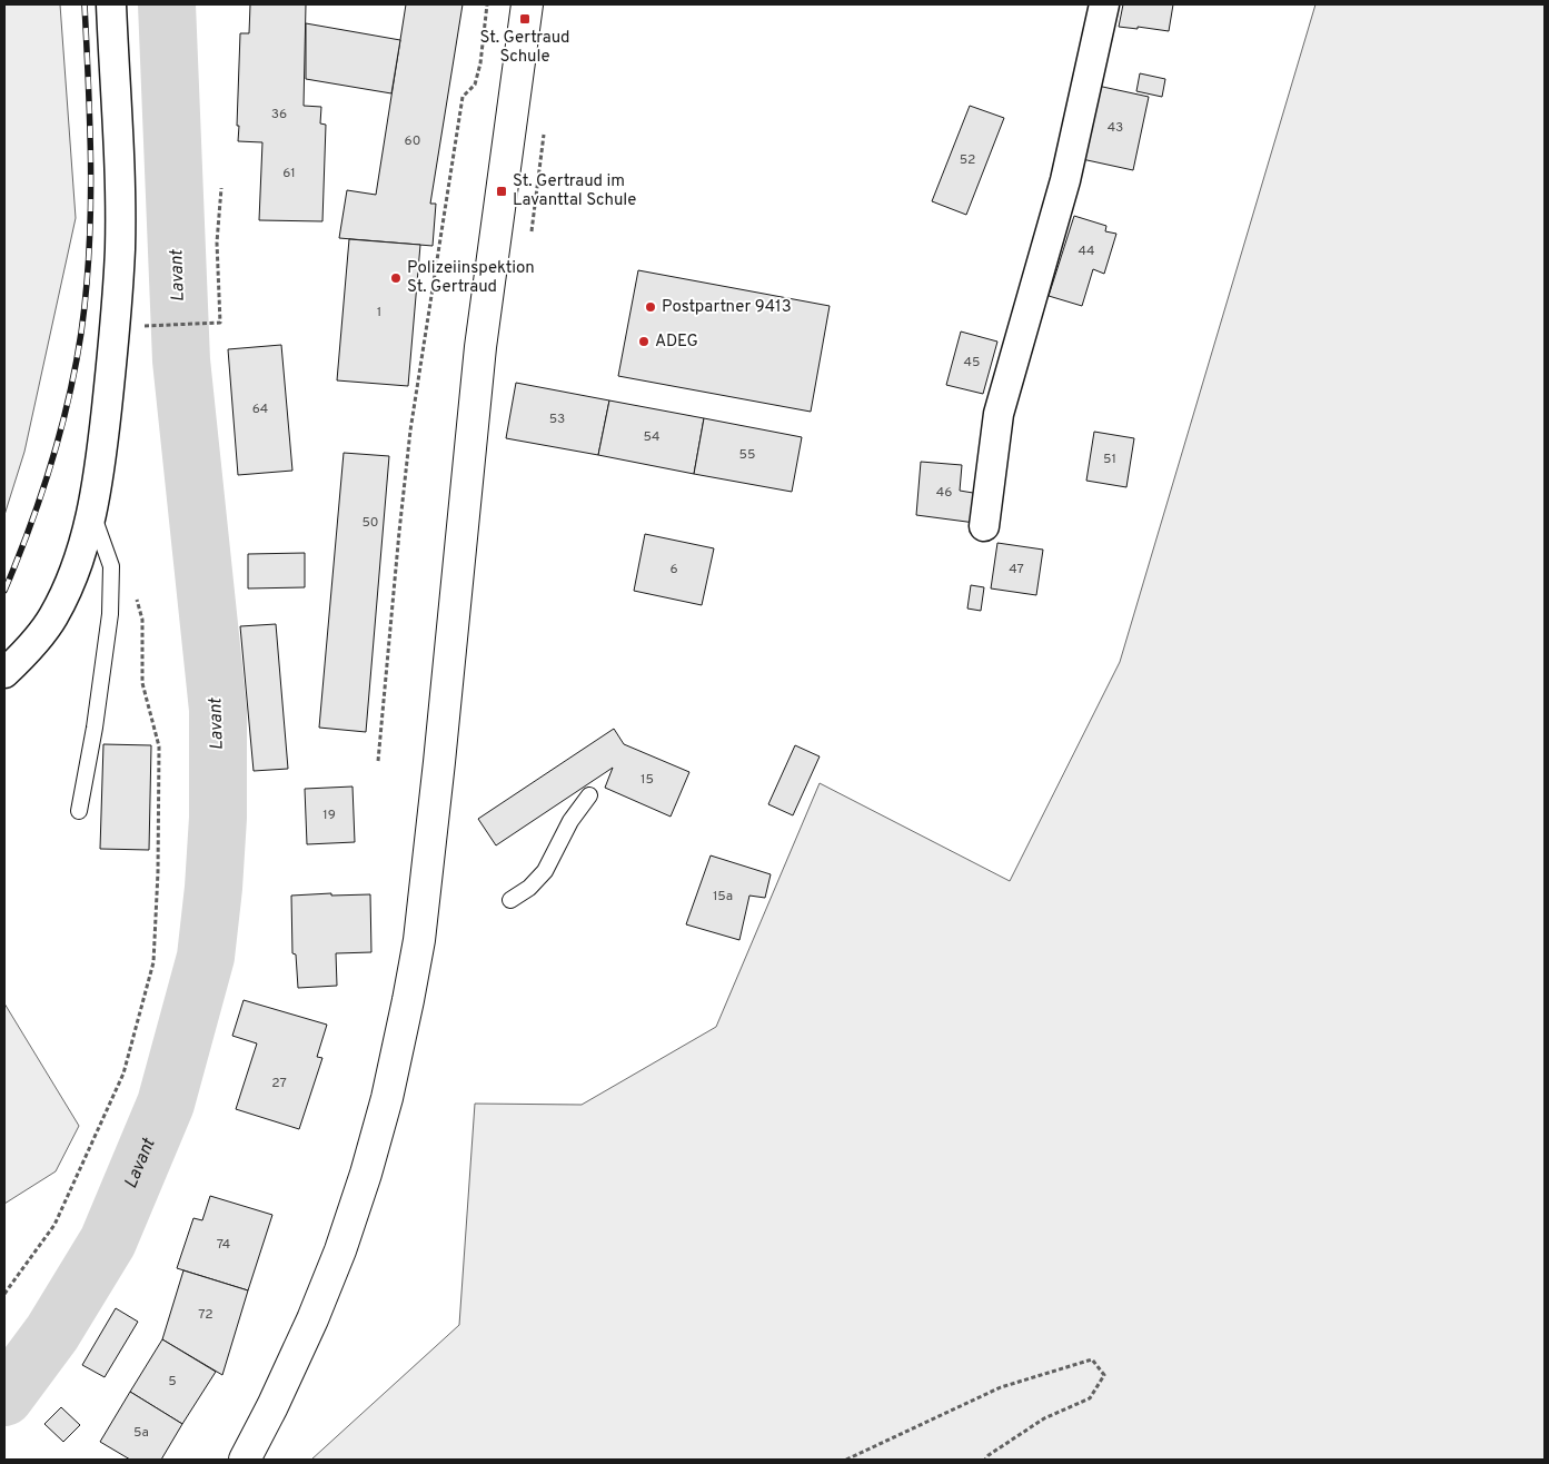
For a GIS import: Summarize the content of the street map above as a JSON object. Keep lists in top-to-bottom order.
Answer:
{
  "water": ["Lavant"],
  "places": {
    "transit": ["St. Gertraud Schule", "St. Gertraud im Lavanttal Schule"],
    "other": ["Polizeiinspektion St. Gertraud", "Postpartner 9413", "ADEG"]
  },
  "house_numbers": [
    "36",
    "43",
    "60",
    "52",
    "61",
    "44",
    "1",
    "45",
    "64",
    "53",
    "54",
    "55",
    "51",
    "46",
    "50",
    "6",
    "47",
    "15",
    "19",
    "15a",
    "27",
    "74",
    "72",
    "5",
    "5a"
  ]
}
